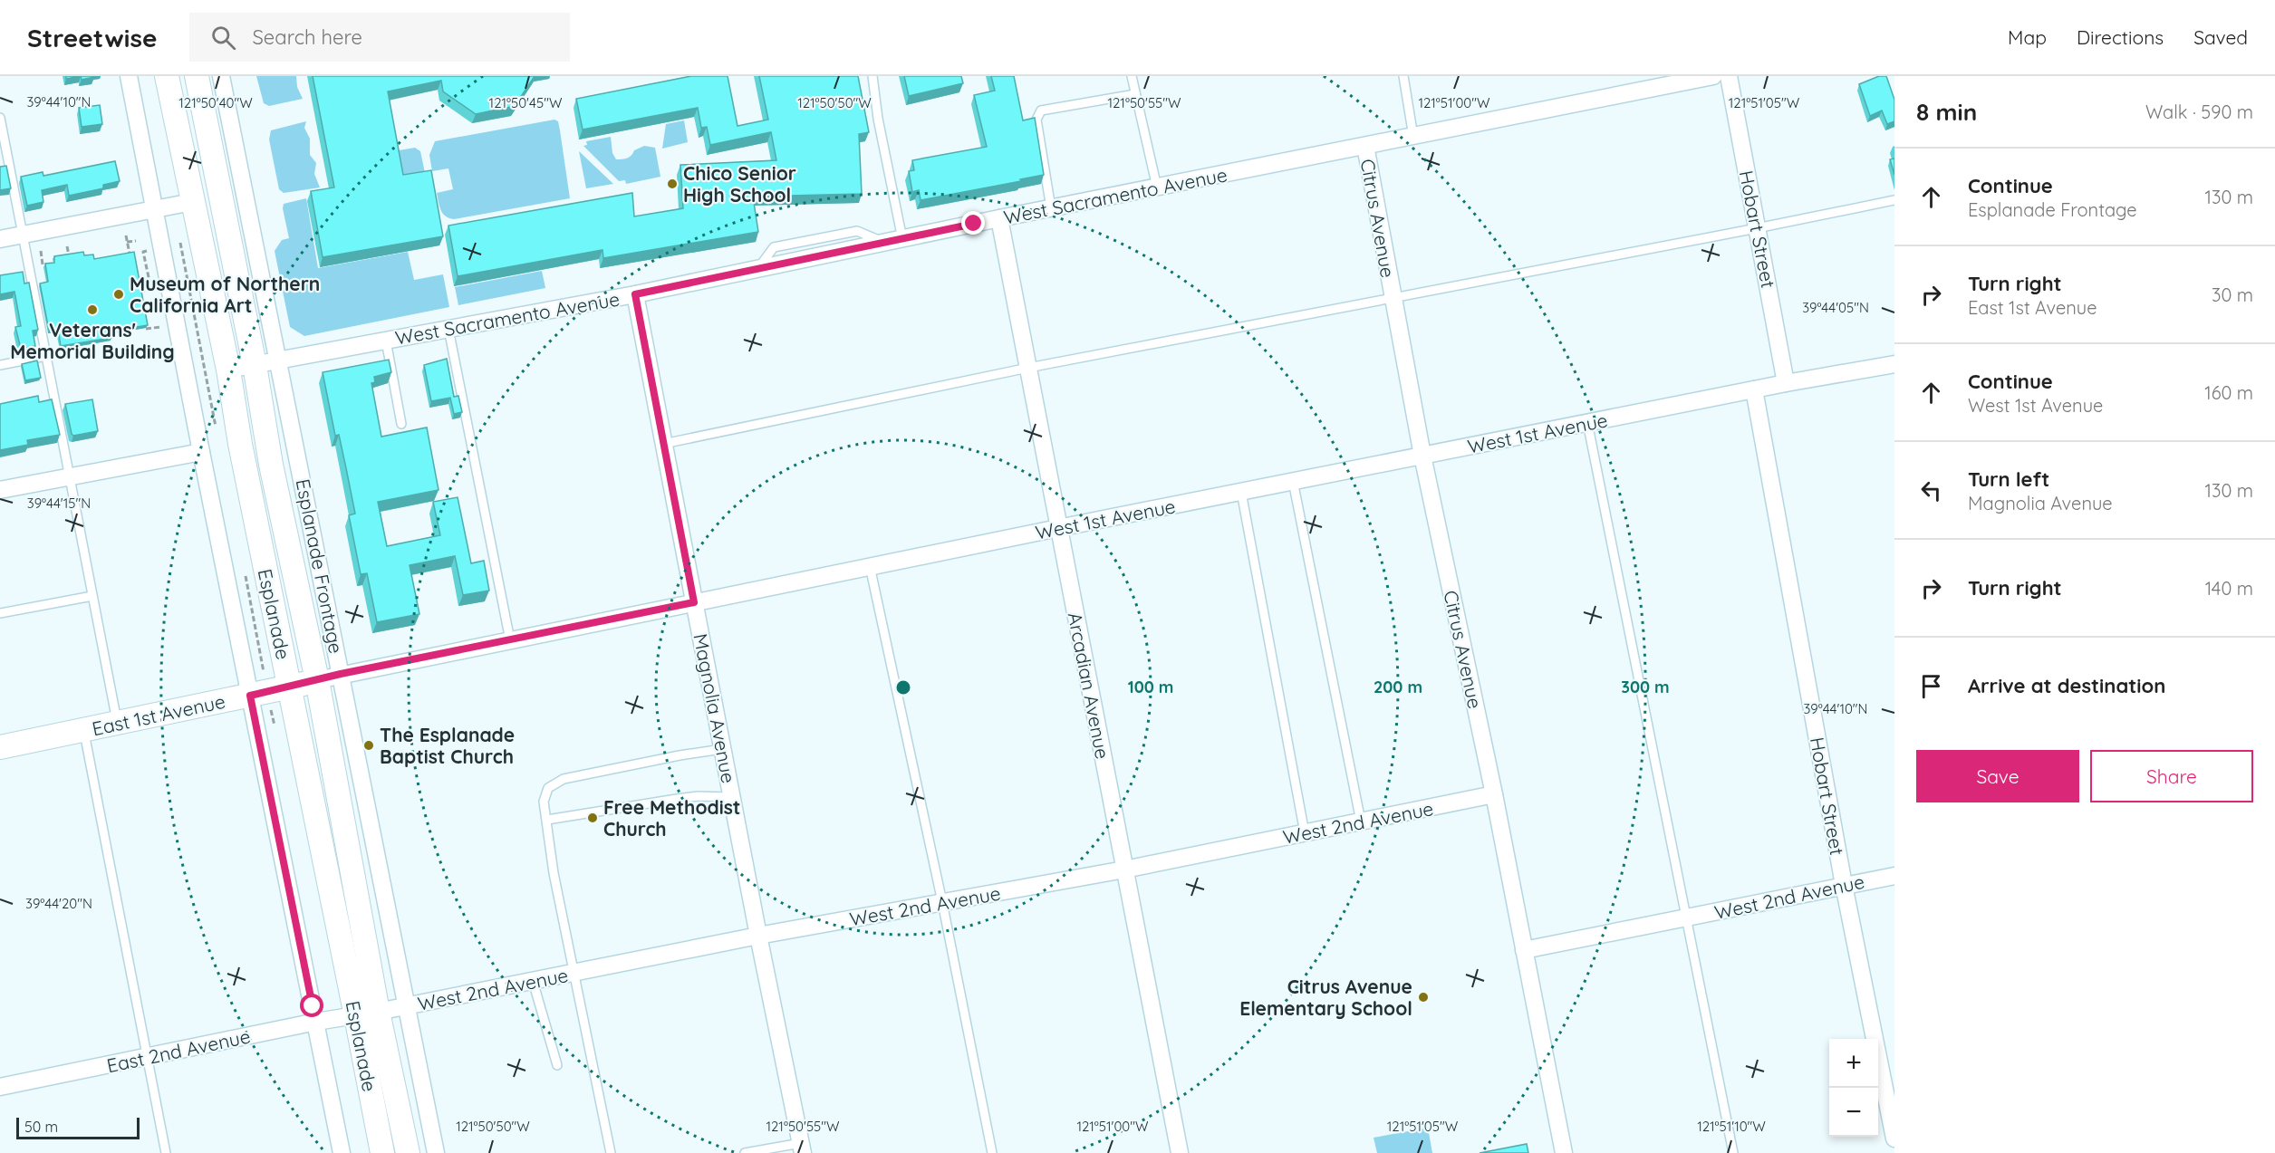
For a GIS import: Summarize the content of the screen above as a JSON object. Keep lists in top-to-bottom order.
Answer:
{
  "streets": {
    "main road": ["Esplanade", "East 1st Avenue"],
    "street": [
      "West Sacramento Avenue",
      "Citrus Avenue",
      "Hobart Street",
      "West 1st Avenue",
      "Esplanade Frontage",
      "Arcadian Avenue",
      "Magnolia Avenue",
      "West 2nd Avenue",
      "East 2nd Avenue"
    ]
  },
  "crossings": [
    ["West Sacramento Avenue", "Citrus Avenue"],
    ["West Sacramento Avenue", "Esplanade Frontage"],
    ["West Sacramento Avenue", "Esplanade"],
    ["West Sacramento Avenue", "Arcadian Avenue"],
    ["West Sacramento Avenue", "Magnolia Avenue"],
    ["Citrus Avenue", "West 1st Avenue"],
    ["Citrus Avenue", "West 2nd Avenue"],
    ["Hobart Street", "West 1st Avenue"],
    ["Hobart Street", "West 2nd Avenue"],
    ["West 1st Avenue", "Esplanade Frontage"],
    ["West 1st Avenue", "Esplanade"],
    ["West 1st Avenue", "Arcadian Avenue"],
    ["West 1st Avenue", "Magnolia Avenue"],
    ["West 1st Avenue", "East 1st Avenue"],
    ["Esplanade Frontage", "West 2nd Avenue"],
    ["Esplanade", "East 1st Avenue"],
    ["Esplanade", "West 2nd Avenue"],
    ["Esplanade", "East 2nd Avenue"],
    ["Arcadian Avenue", "West 2nd Avenue"],
    ["Magnolia Avenue", "West 2nd Avenue"],
    ["West 2nd Avenue", "East 2nd Avenue"]
  ],
  "places": [
    "Chico Senior High School",
    "Museum of Northern California Art",
    "Veterans' Memorial Building",
    "The Esplanade Baptist Church",
    "Free Methodist Church",
    "Citrus Avenue Elementary School"
  ],
  "scale_bar": "50 m",
  "page": {
    "header": "Streetwise",
    "search": "Search here",
    "nav": ["Map", "Directions", "Saved"],
    "heading": ["8 min", "Walk · 590 m"],
    "list": [
      ["Continue", "Esplanade Frontage", "130 m"],
      ["Turn right", "East 1st Avenue", "30 m"],
      ["Continue", "West 1st Avenue", "160 m"],
      ["Turn left", "Magnolia Avenue", "130 m"],
      ["Turn right", "140 m"],
      "Arrive at destination"
    ],
    "buttons": ["Save", "Share"],
    "map_buttons": ["+", "−"],
    "scale": "50 m"
  },
  "coordinates": [
    "39°44'10\"N",
    "121°50'40\"W",
    "121°50'45\"W",
    "121°50'50\"W",
    "121°50'55\"W",
    "121°51'00\"W",
    "121°51'05\"W",
    "39°44'05\"N",
    "39°44'15\"N",
    "39°44'20\"N",
    "121°51'10\"W"
  ],
  "rings": ["100 m", "200 m", "300 m"]
}
